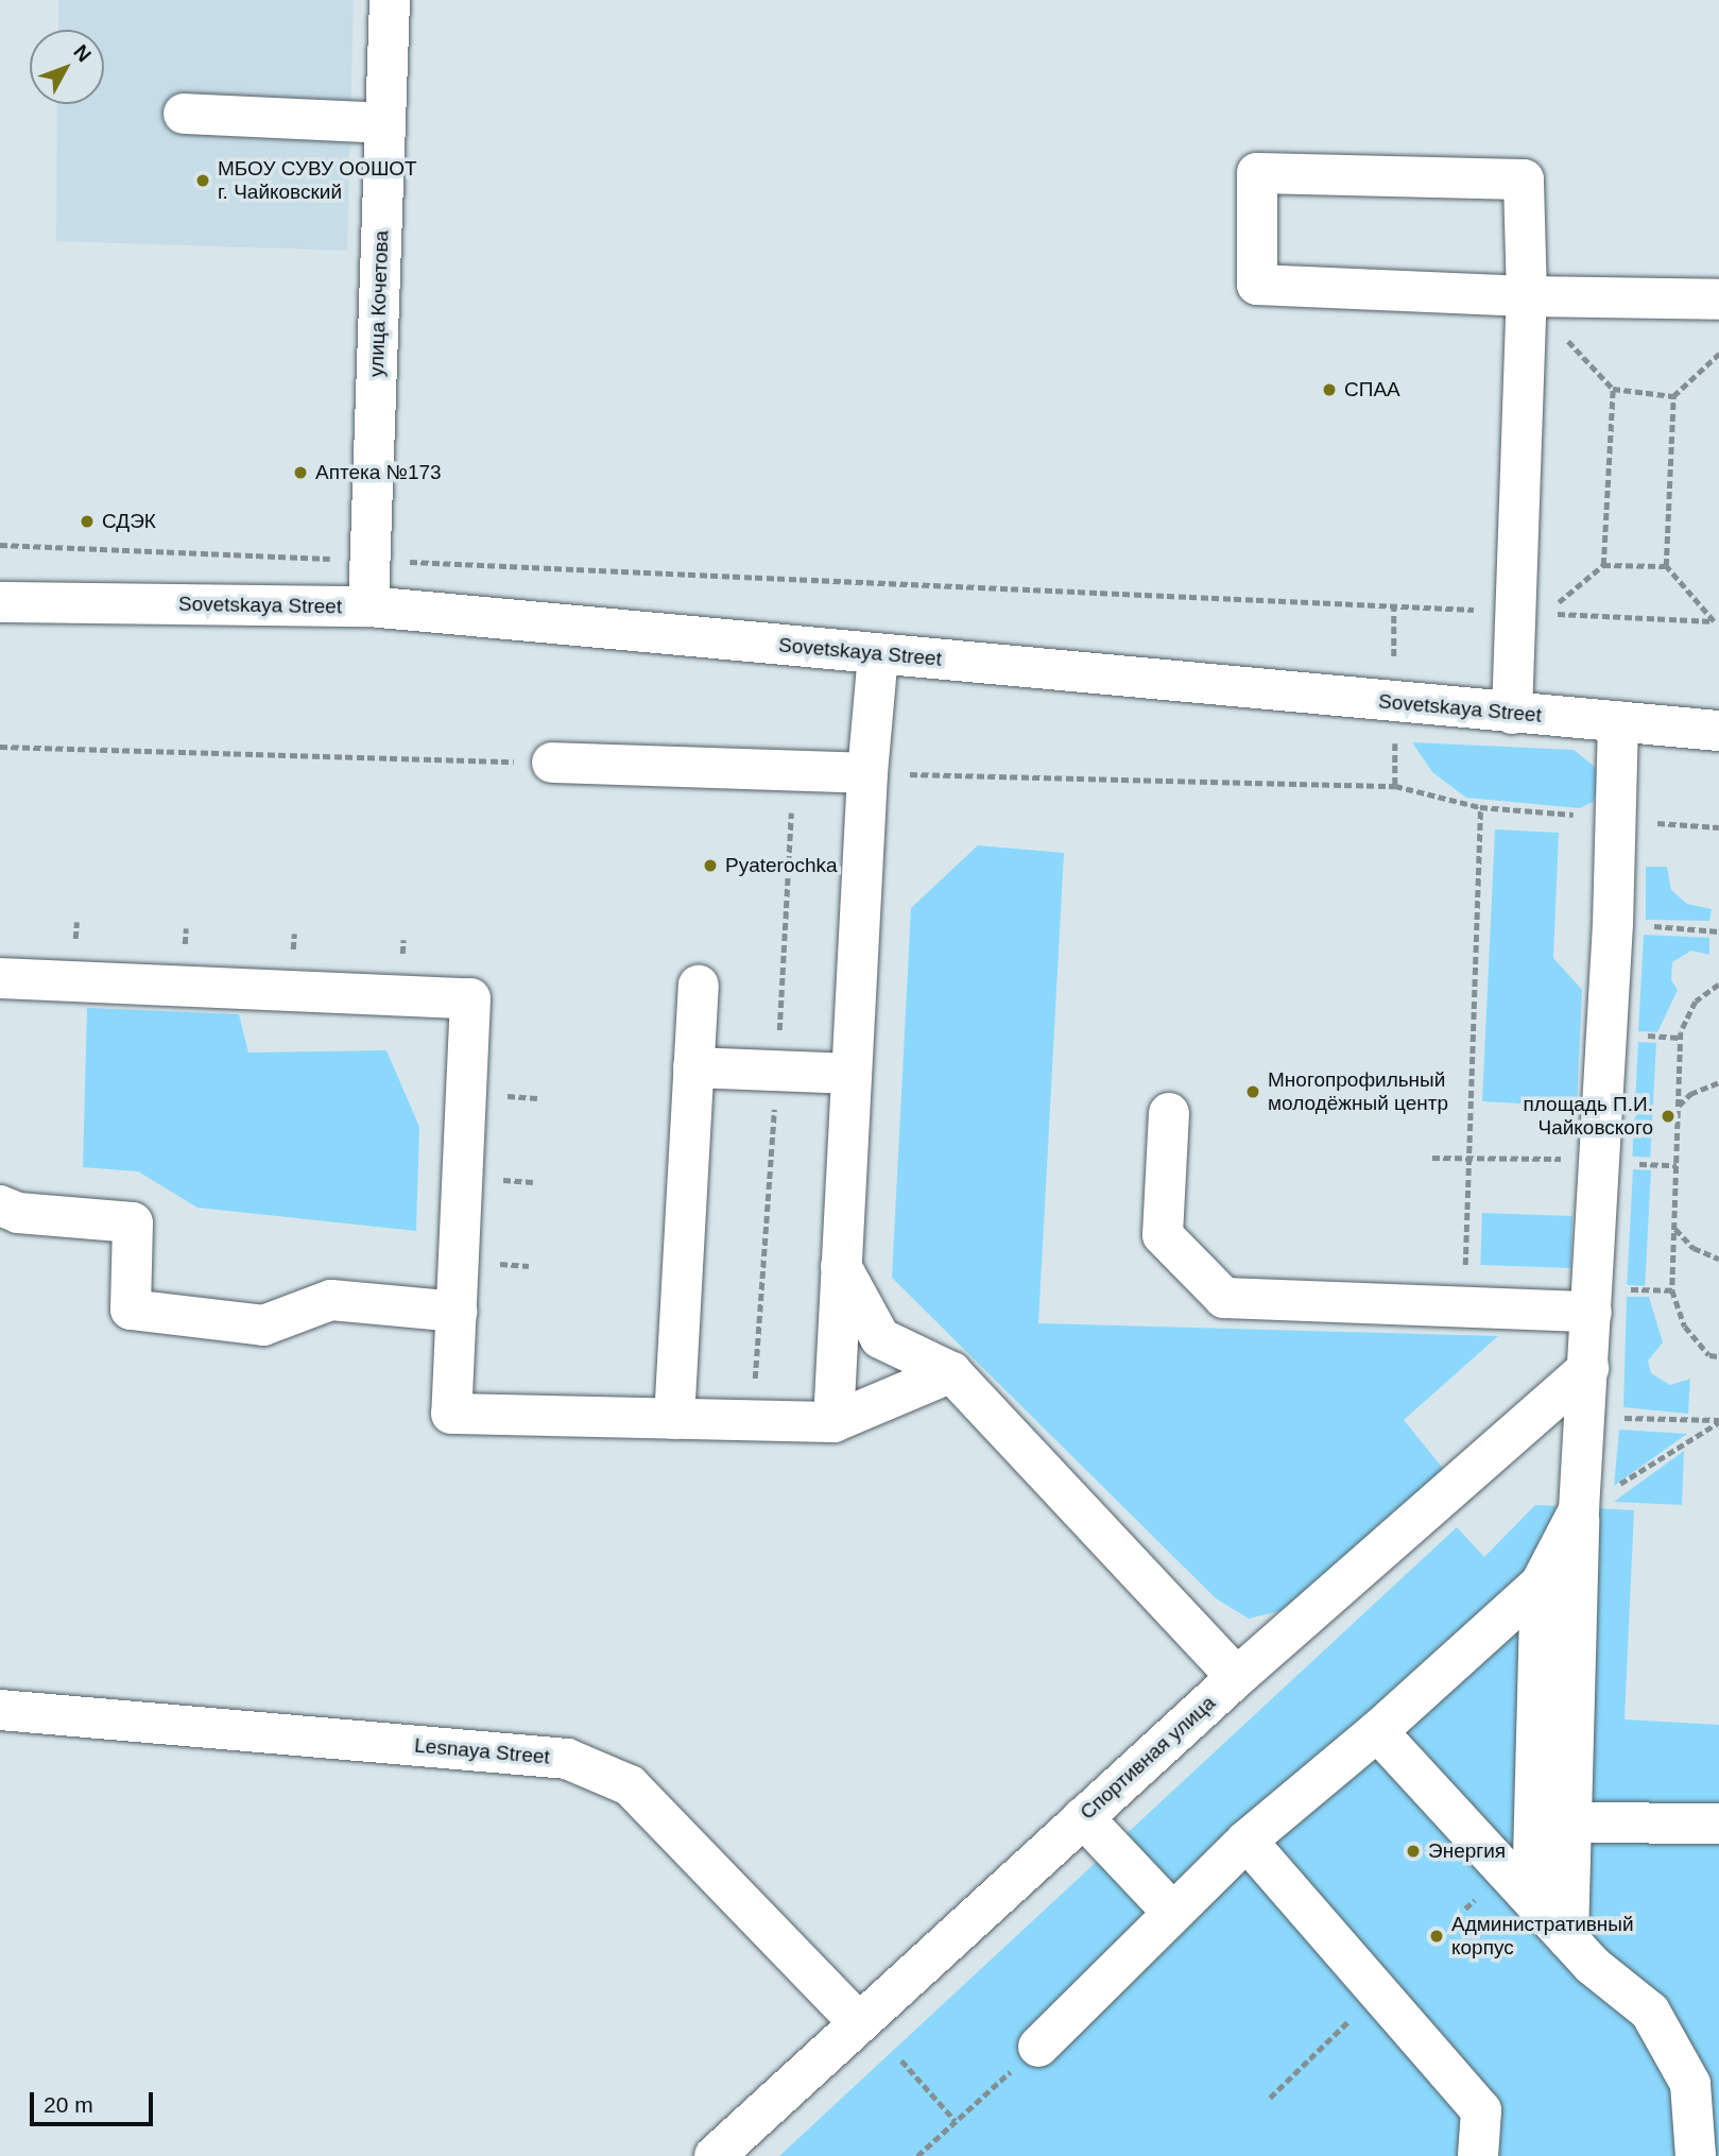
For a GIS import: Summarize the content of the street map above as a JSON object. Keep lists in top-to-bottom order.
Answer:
{
  "streets": {
    "street": [
      "улица Кочетова",
      "Sovetskaya Street",
      "Lesnaya Street",
      "Спортивная улица"
    ]
  },
  "crossings": [
    ["улица Кочетова", "Sovetskaya Street"],
    ["Lesnaya Street", "Спортивная улица"]
  ],
  "places": [
    "МБОУ СУВУ ООШОТ г. Чайковский",
    "СПАА",
    "Аптека №173",
    "СДЭК",
    "Pyaterochka",
    "Многопрофильный молодёжный центр",
    "площадь П.И. Чайковского",
    "Энергия",
    "Административный корпус"
  ],
  "scale_bar": "20 m",
  "north": "top right"
}
